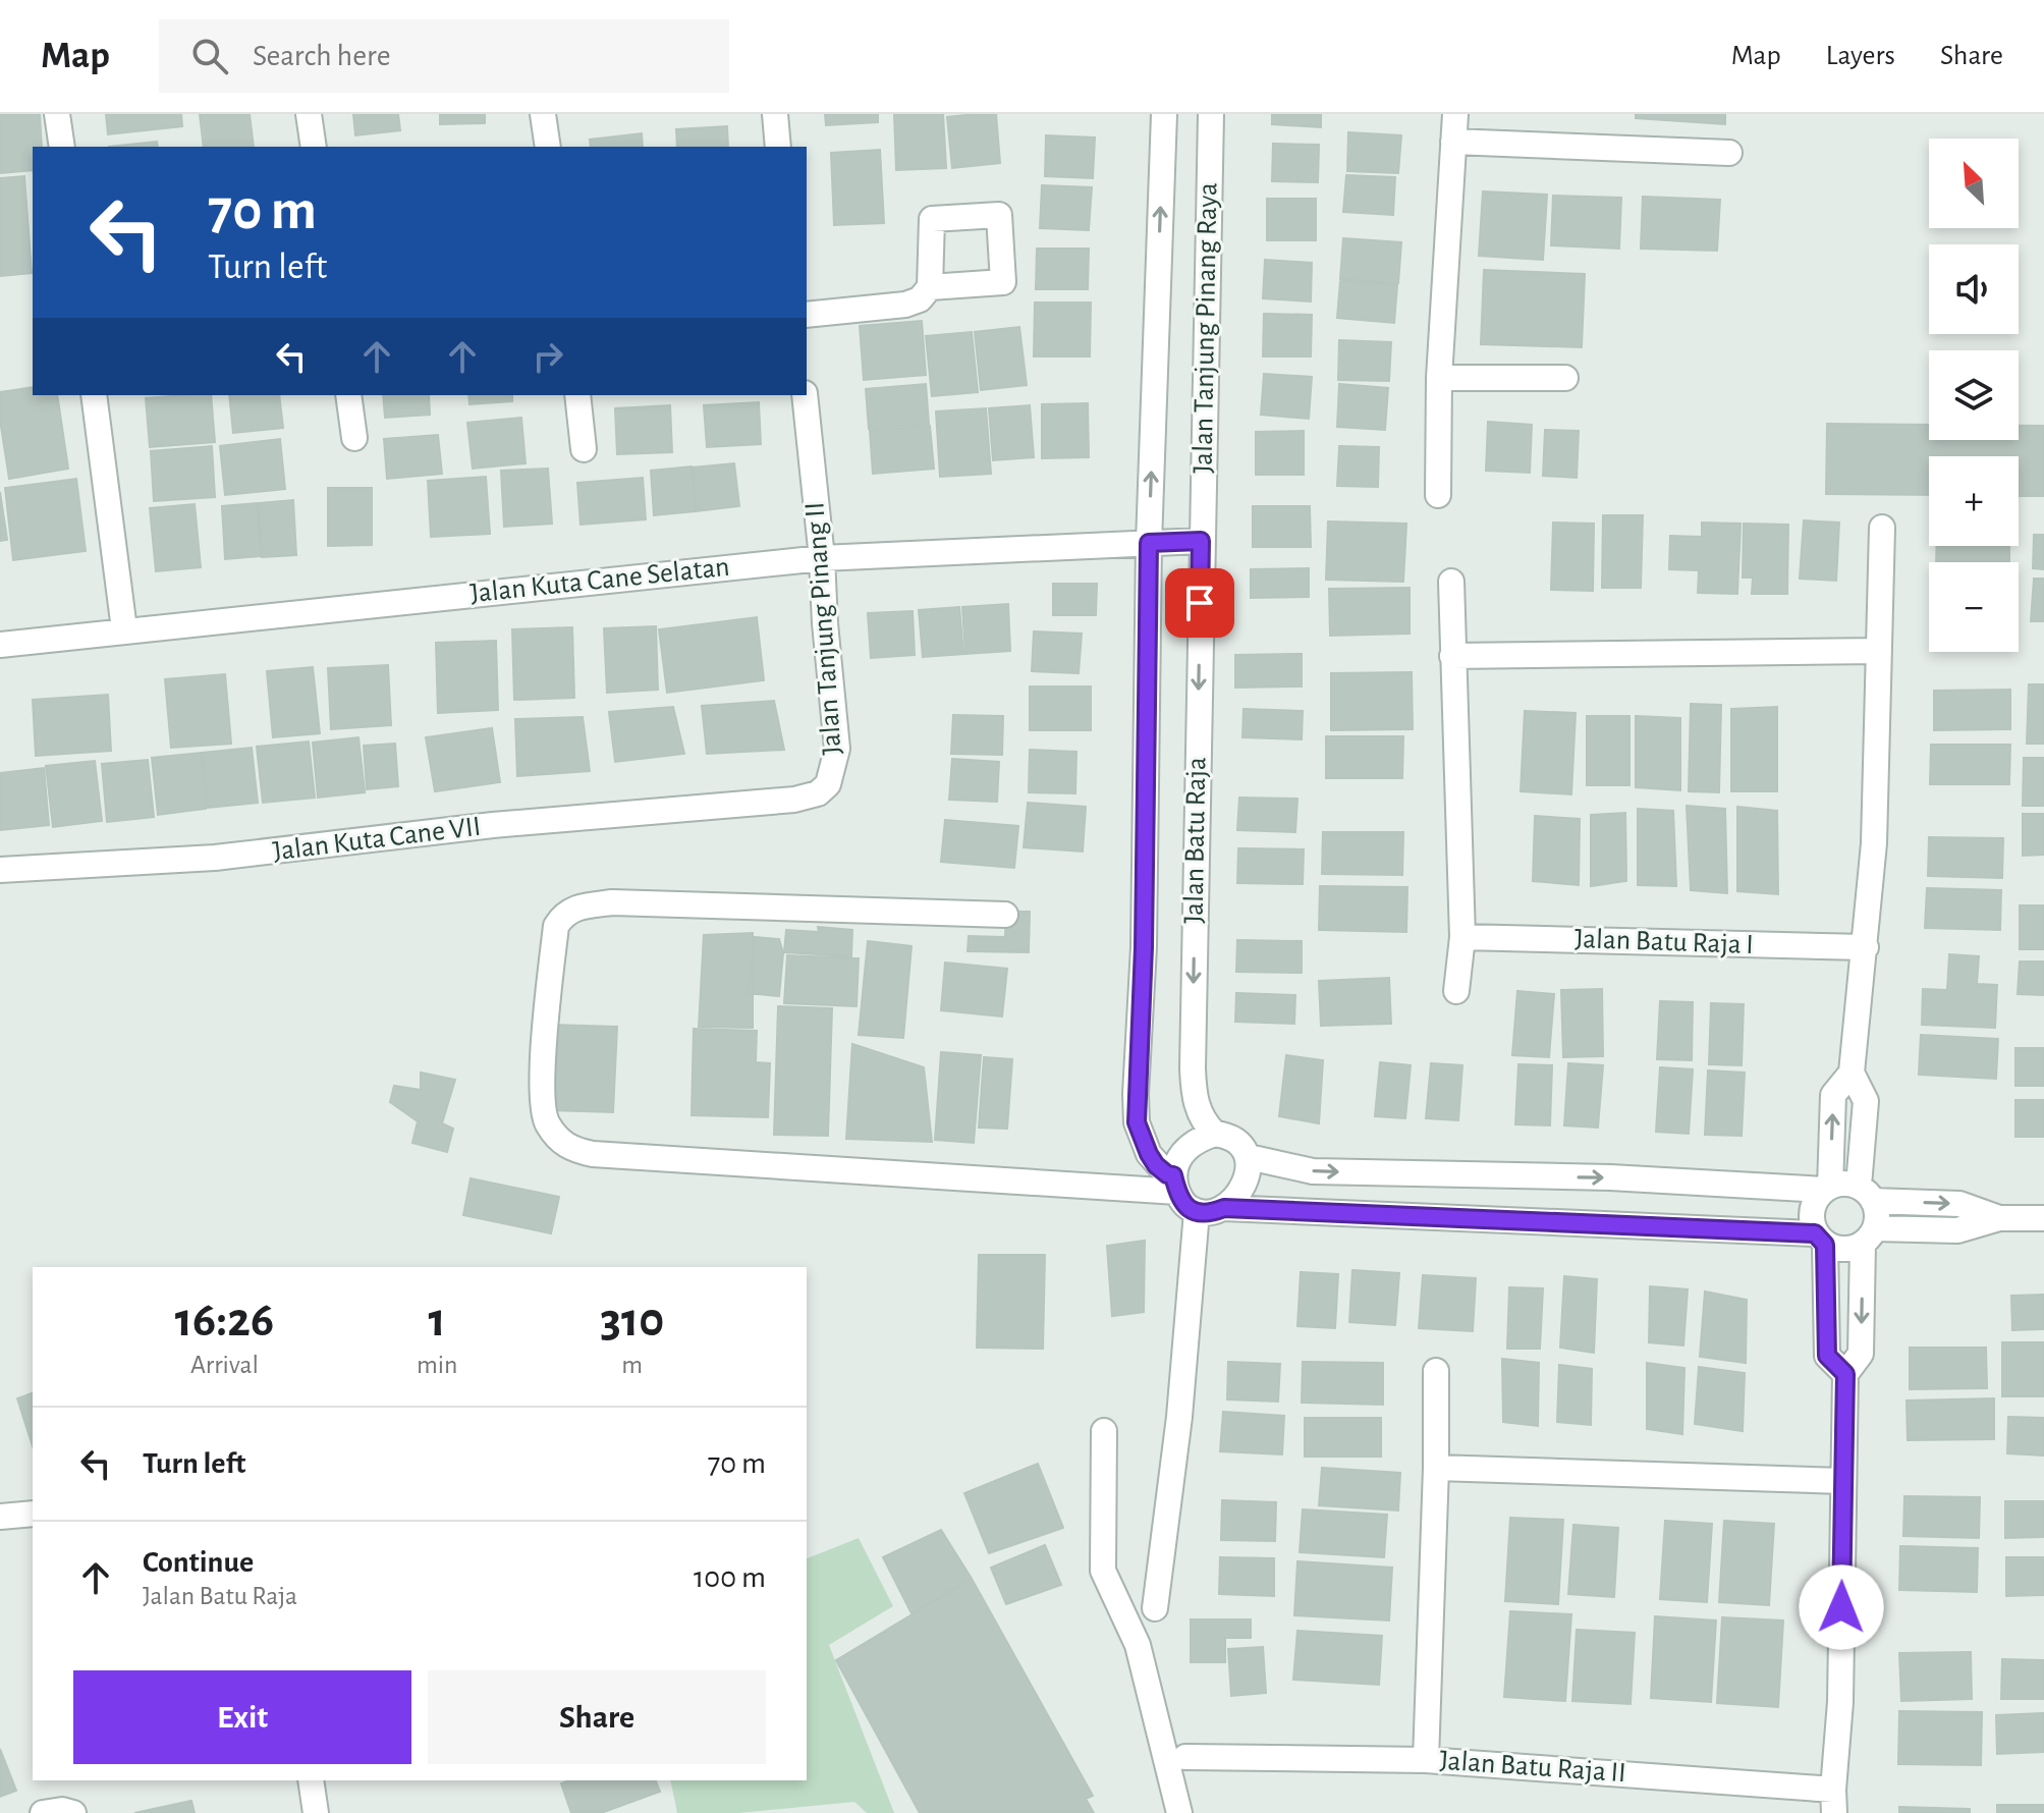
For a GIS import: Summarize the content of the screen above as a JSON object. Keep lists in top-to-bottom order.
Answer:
{
  "streets": {
    "street": [
      "Jalan Tanjung Pinang Raya",
      "Jalan Kuta Cane Selatan",
      "Jalan Tanjung Pinang II",
      "Jalan Kuta Cane VII",
      "Jalan Batu Raja",
      "Jalan Batu Raja I",
      "Jalan Batu Raja II"
    ]
  },
  "crossings": [
    ["Jalan Tanjung Pinang Raya", "Jalan Kuta Cane Selatan"],
    ["Jalan Tanjung Pinang Raya", "Jalan Batu Raja"],
    ["Jalan Kuta Cane Selatan", "Jalan Tanjung Pinang II"],
    ["Jalan Kuta Cane Selatan", "Jalan Batu Raja"],
    ["Jalan Tanjung Pinang II", "Jalan Kuta Cane VII"]
  ],
  "north": "top left",
  "page": {
    "header": "Map",
    "search": "Search here",
    "nav": ["Map", "Layers", "Share"],
    "map_buttons": ["+", "−"],
    "turn": ["70 m", "Turn left"],
    "eta": [
      "16:26",
      "Arrival",
      "1",
      "min",
      "310",
      "m"
    ],
    "list": [
      {
        "name": "Turn left",
        "value": "70 m"
      },
      {
        "name": "Continue",
        "note": "Jalan Batu Raja",
        "value": "100 m"
      }
    ],
    "buttons": ["Exit", "Share"]
  }
}
